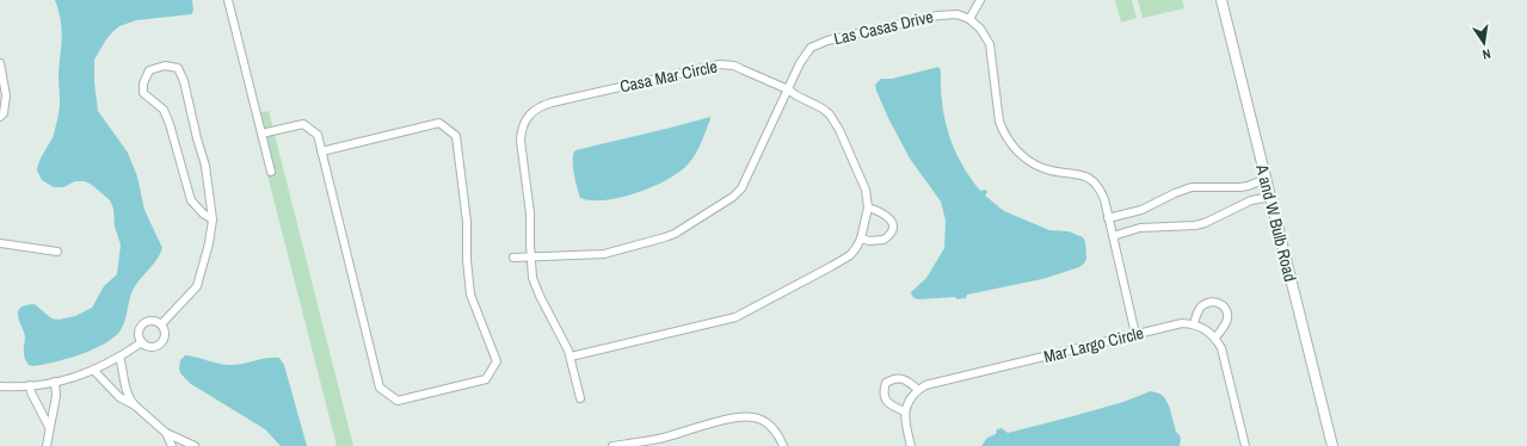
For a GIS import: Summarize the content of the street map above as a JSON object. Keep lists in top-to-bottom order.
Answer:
{
  "streets": {
    "street": [
      "Las Casas Drive",
      "Casa Mar Circle",
      "A and W Bulb Road",
      "Mar Largo Circle"
    ]
  },
  "crossings": [
    ["Las Casas Drive", "Casa Mar Circle"]
  ],
  "north": "bottom"
}
